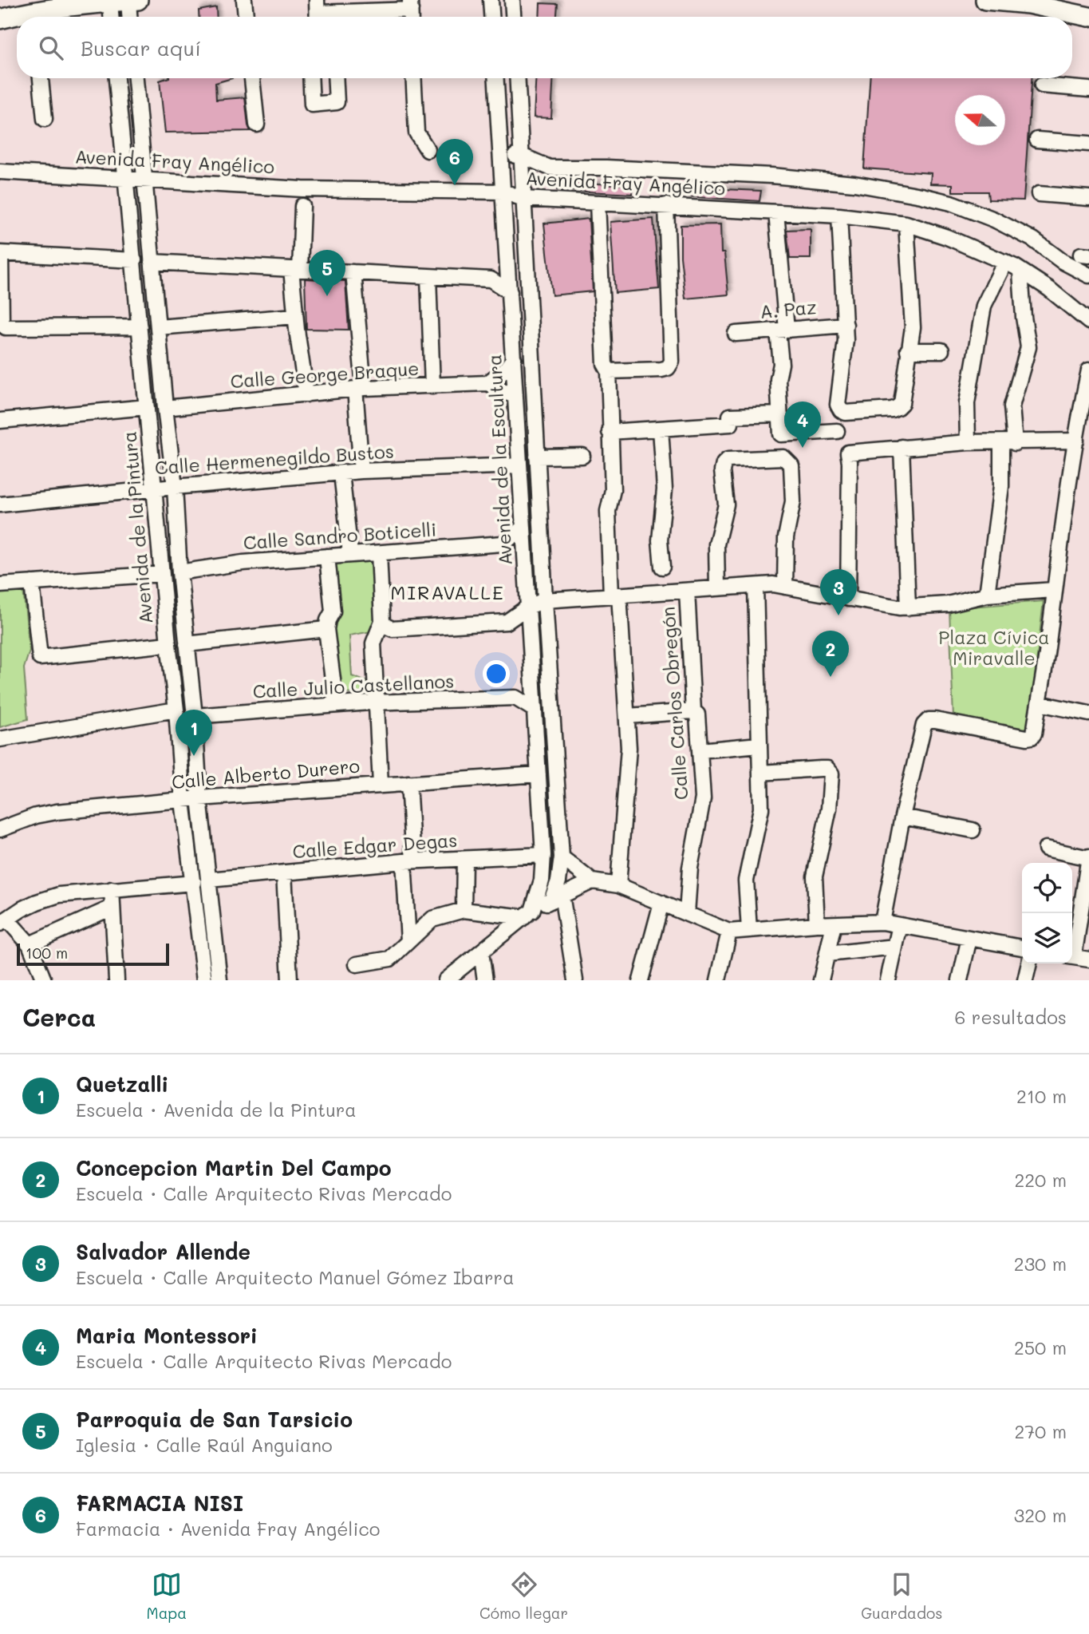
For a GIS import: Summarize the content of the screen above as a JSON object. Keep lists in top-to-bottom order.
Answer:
{
  "streets": {
    "street": [
      "Avenida Fray Angélico",
      "A. Paz",
      "Calle George Braque",
      "Calle Hermenegildo Bustos",
      "Avenida de la Escultura",
      "Avenida de la Pintura",
      "Calle Sandro Boticelli",
      "Calle Julio Castellanos",
      "Calle Carlos Obregón",
      "Calle Alberto Durero",
      "Calle Edgar Degas"
    ]
  },
  "crossings": [
    ["Avenida Fray Angélico", "Avenida de la Escultura"],
    ["Avenida Fray Angélico", "Avenida de la Pintura"],
    ["Calle George Braque", "Avenida de la Escultura"],
    ["Calle George Braque", "Avenida de la Pintura"],
    ["Calle Hermenegildo Bustos", "Avenida de la Escultura"],
    ["Calle Hermenegildo Bustos", "Avenida de la Pintura"],
    ["Avenida de la Escultura", "Calle Alberto Durero"],
    ["Avenida de la Escultura", "Calle Edgar Degas"],
    ["Avenida de la Pintura", "Calle Sandro Boticelli"],
    ["Avenida de la Pintura", "Calle Julio Castellanos"],
    ["Avenida de la Pintura", "Calle Alberto Durero"],
    ["Avenida de la Pintura", "Calle Edgar Degas"]
  ],
  "districts": ["MIRAVALLE"],
  "parks": ["Plaza Cívica Miravalle"],
  "scale_bar": "100 m",
  "north": "left",
  "page": {
    "search": "Buscar aquí",
    "pins": [
      "6",
      "5",
      "4",
      "3",
      "2",
      "1"
    ],
    "scale": "100 m",
    "heading": ["Cerca", "6 resultados"],
    "list": [
      {
        "mark": "1",
        "name": "Quetzalli",
        "note": "Escuela · Avenida de la Pintura",
        "value": "210 m"
      },
      {
        "mark": "2",
        "name": "Concepcion Martin Del Campo",
        "note": "Escuela · Calle Arquitecto Rivas Mercado",
        "value": "220 m"
      },
      {
        "mark": "3",
        "name": "Salvador Allende",
        "note": "Escuela · Calle Arquitecto Manuel Gómez Ibarra",
        "value": "230 m"
      },
      {
        "mark": "4",
        "name": "Maria Montessori",
        "note": "Escuela · Calle Arquitecto Rivas Mercado",
        "value": "250 m"
      },
      {
        "mark": "5",
        "name": "Parroquia de San Tarsicio",
        "note": "Iglesia · Calle Raúl Anguiano",
        "value": "270 m"
      },
      {
        "mark": "6",
        "name": "FARMACIA NISI",
        "note": "Farmacia · Avenida Fray Angélico",
        "value": "320 m"
      }
    ],
    "nav": ["Mapa", "Cómo llegar", "Guardados"]
  }
}
